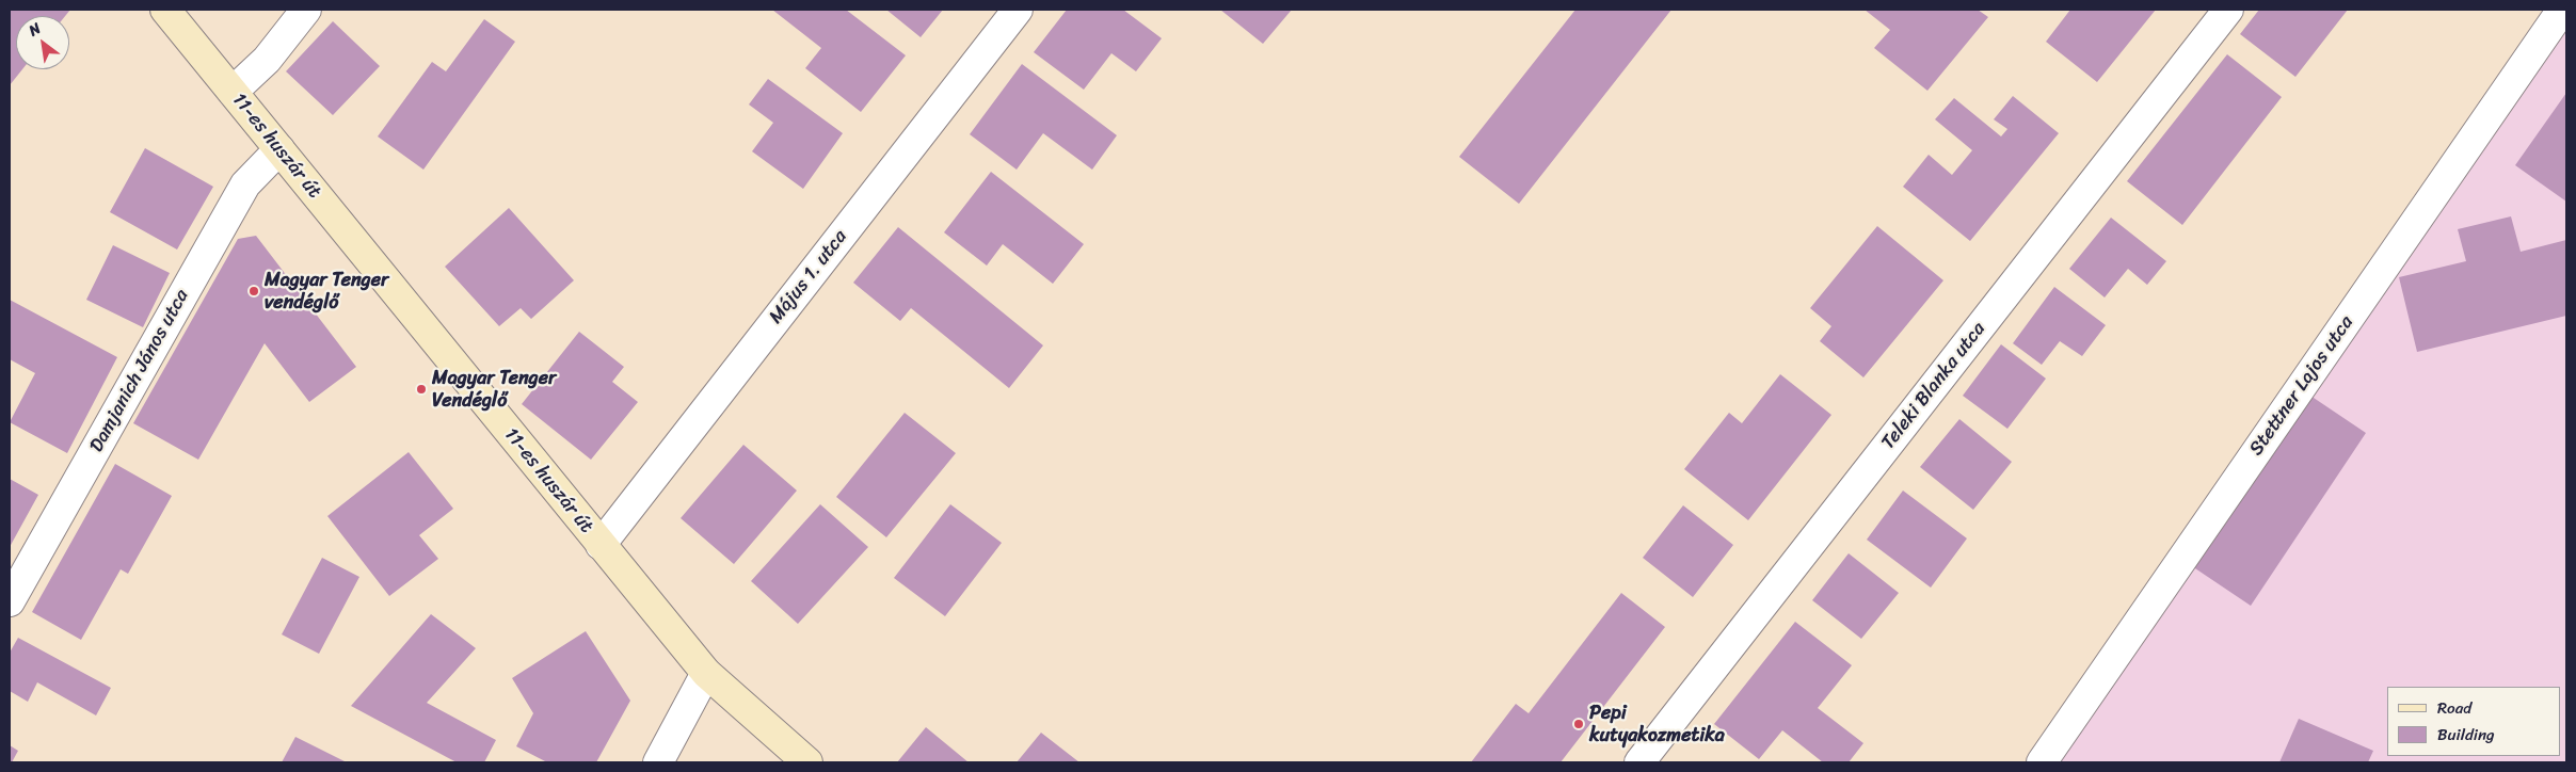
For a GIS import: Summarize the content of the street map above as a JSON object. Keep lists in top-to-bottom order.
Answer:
{
  "streets": {
    "main road": ["11-es huszár út"],
    "street": [
      "Május 1. utca",
      "Damjanich János utca",
      "Teleki Blanka utca",
      "Stettner Lajos utca"
    ]
  },
  "crossings": [
    ["11-es huszár út", "Május 1. utca"],
    ["11-es huszár út", "Damjanich János utca"]
  ],
  "places": ["Magyar Tenger vendéglő", "Magyar Tenger Vendéglő", "Pepi kutyakozmetika"],
  "legend": ["Road", "Building"],
  "north": "top left"
}
